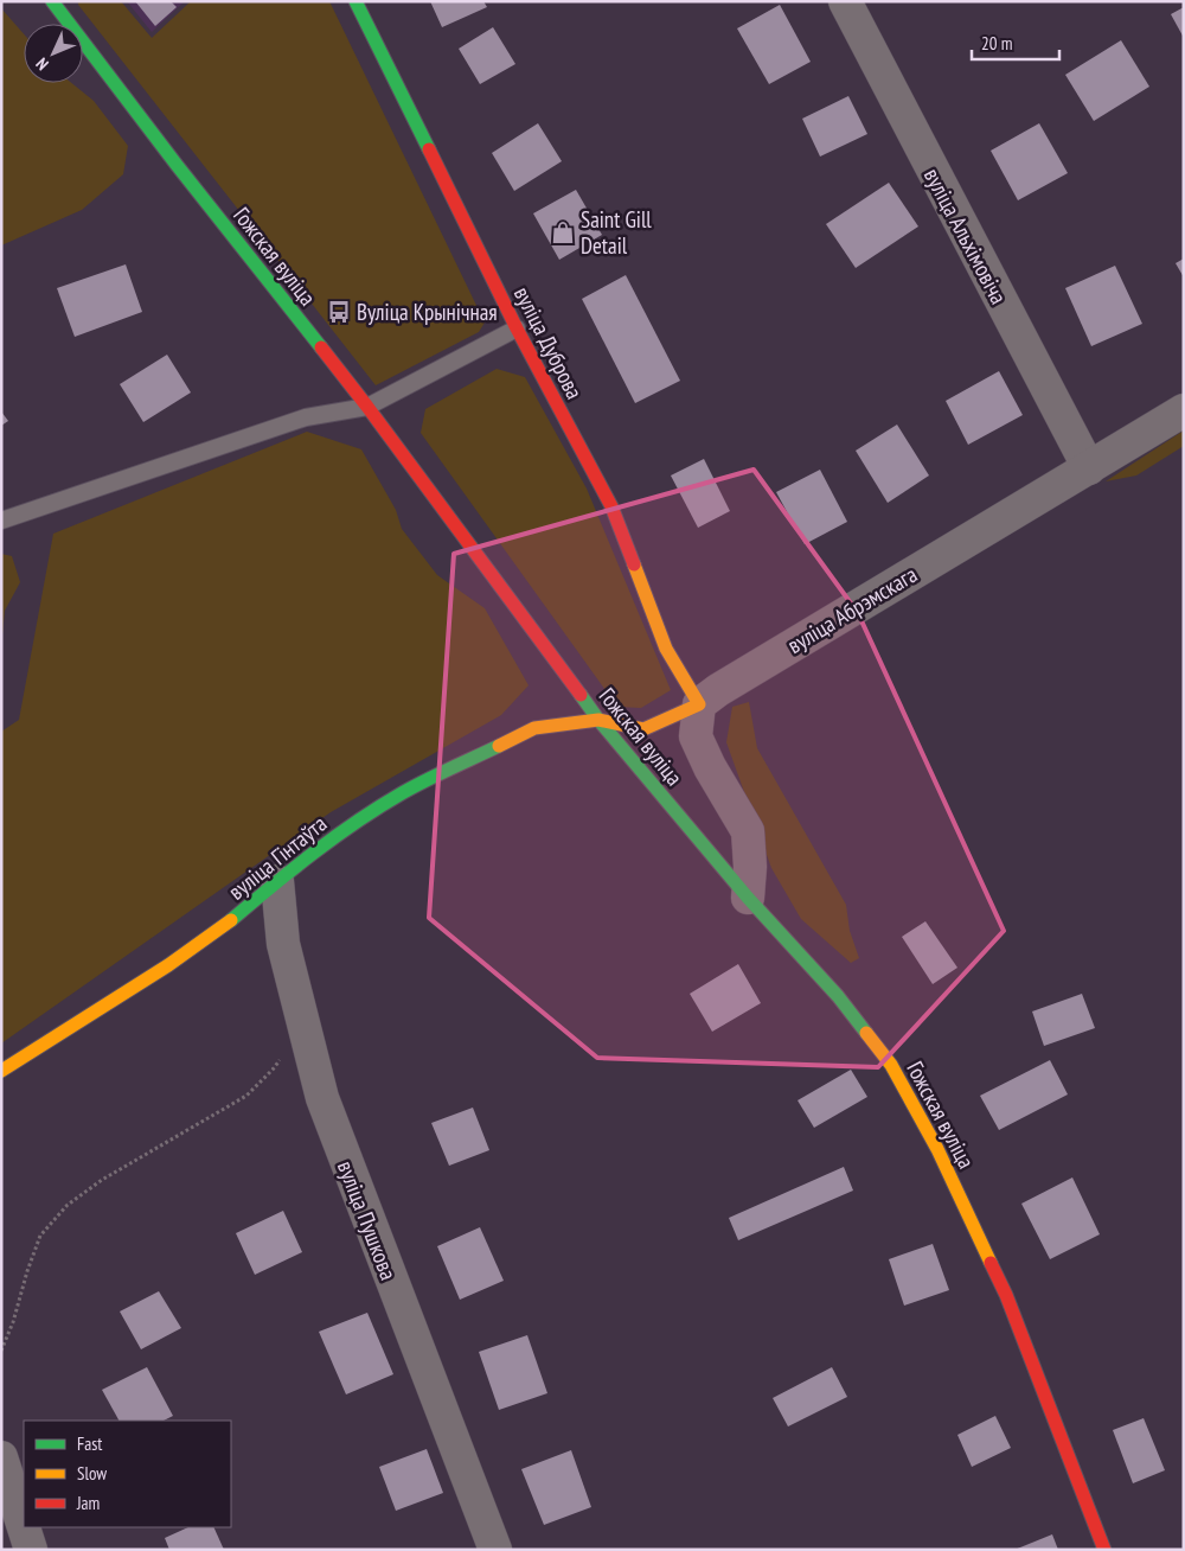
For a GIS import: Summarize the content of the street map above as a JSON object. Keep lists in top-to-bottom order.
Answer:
{
  "streets": {
    "street": [
      "вуліца Альхімовіча",
      "Гожская вуліца",
      "вуліца Дуброва",
      "вуліца Абрэмскага",
      "вуліца Гінтаўта",
      "вуліца Пушкова"
    ]
  },
  "crossings": [
    ["вуліца Альхімовіча", "вуліца Абрэмскага"],
    ["Гожская вуліца", "вуліца Гінтаўта"],
    ["вуліца Дуброва", "вуліца Абрэмскага"],
    ["вуліца Дуброва", "вуліца Гінтаўта"],
    ["вуліца Абрэмскага", "вуліца Гінтаўта"],
    ["вуліца Гінтаўта", "вуліца Пушкова"]
  ],
  "places": {
    "shop": ["Saint Gill Detail"],
    "bus stop": ["Вуліца Крынічная"]
  },
  "legend": ["Fast", "Slow", "Jam"],
  "scale_bar": "20 m",
  "north": "bottom left"
}
